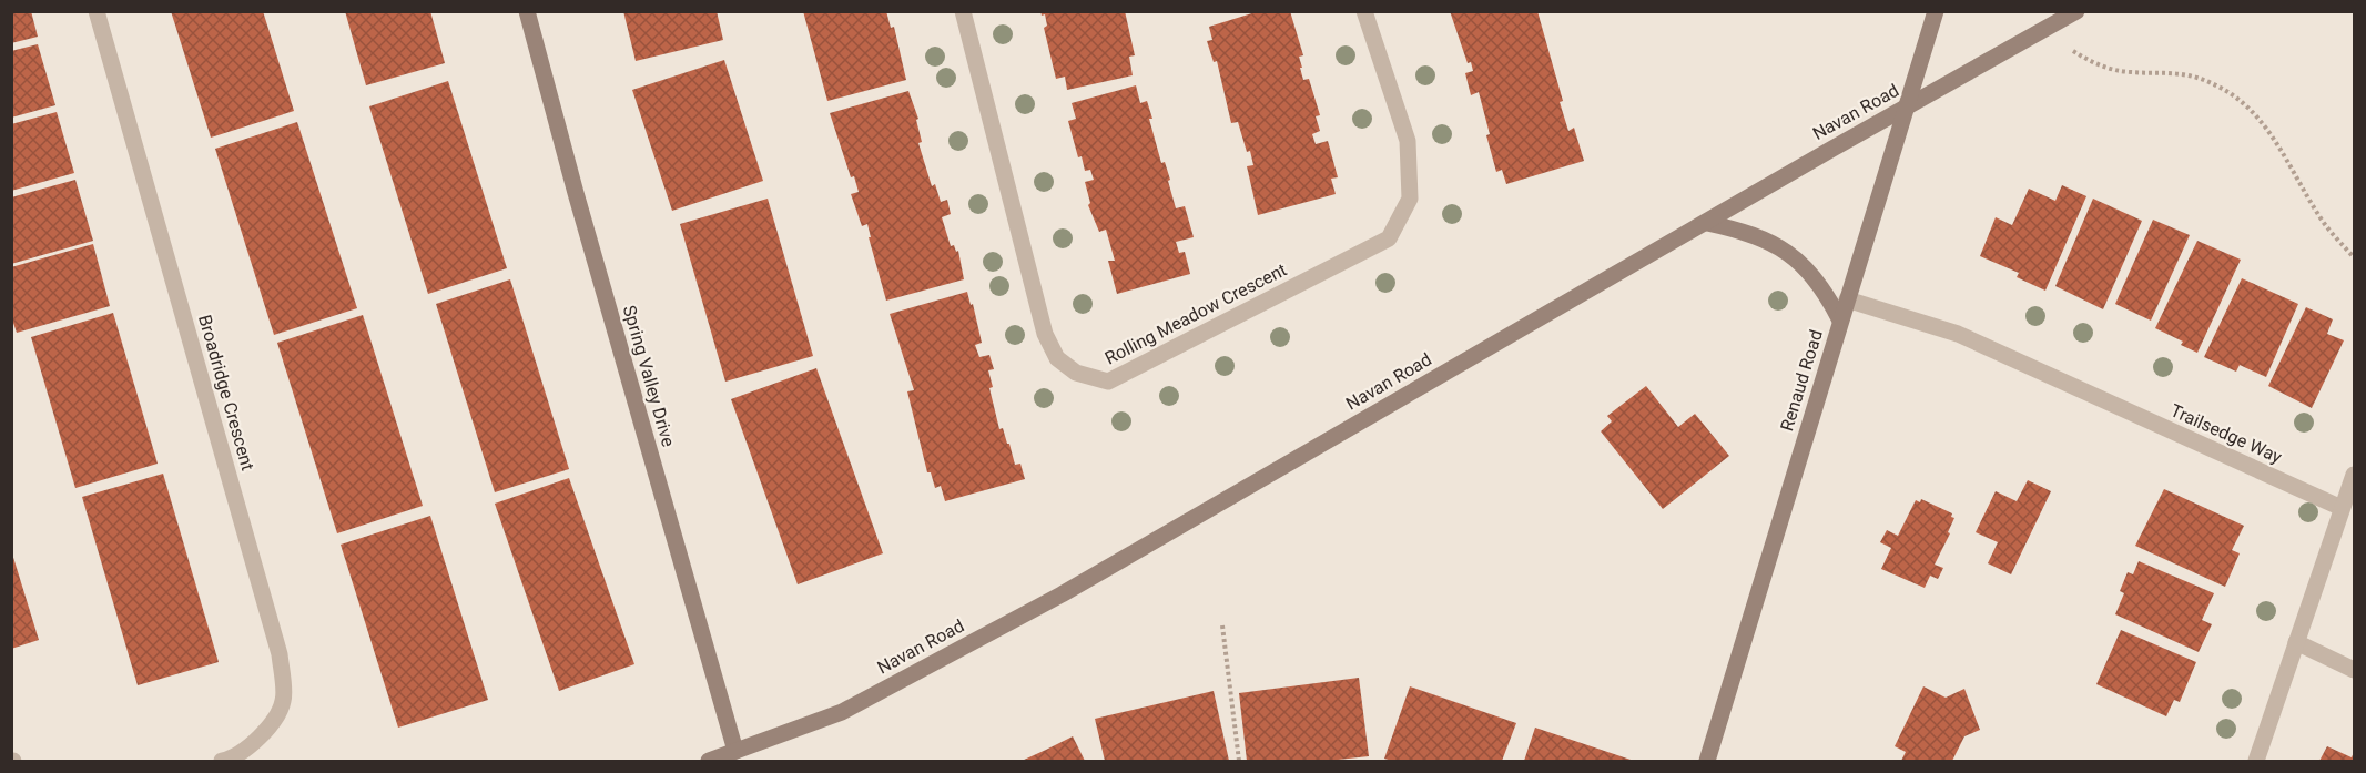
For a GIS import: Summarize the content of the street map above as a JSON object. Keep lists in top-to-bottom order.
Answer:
{
  "streets": {
    "main road": ["Navan Road", "Spring Valley Drive", "Renaud Road"],
    "street": ["Rolling Meadow Crescent", "Broadridge Crescent", "Trailsedge Way"]
  },
  "crossings": [
    ["Navan Road", "Spring Valley Drive"],
    ["Navan Road", "Renaud Road"],
    ["Renaud Road", "Trailsedge Way"]
  ]
}
